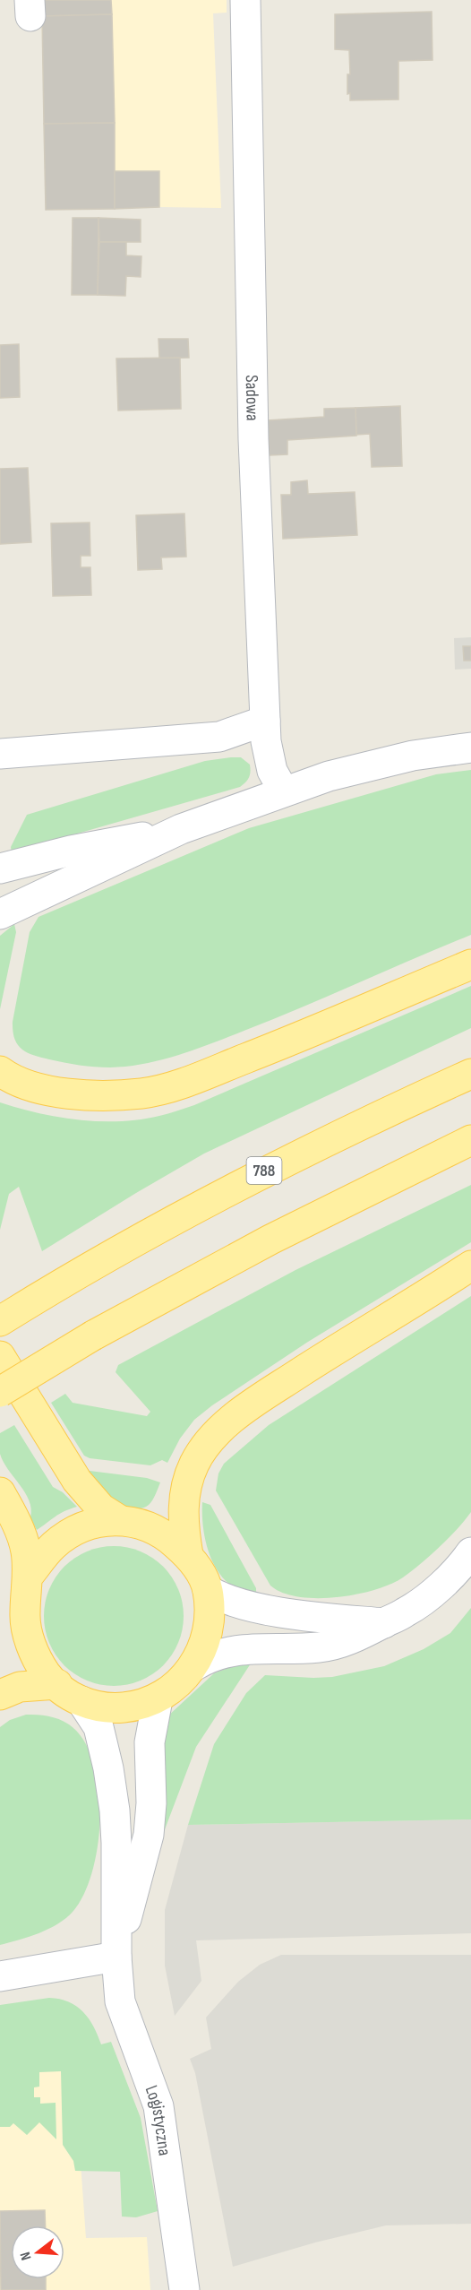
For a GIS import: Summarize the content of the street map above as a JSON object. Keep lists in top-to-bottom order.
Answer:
{
  "streets": {
    "main road": ["788"],
    "street": ["Sadowa", "Logistyczna"]
  },
  "north": "left"
}
